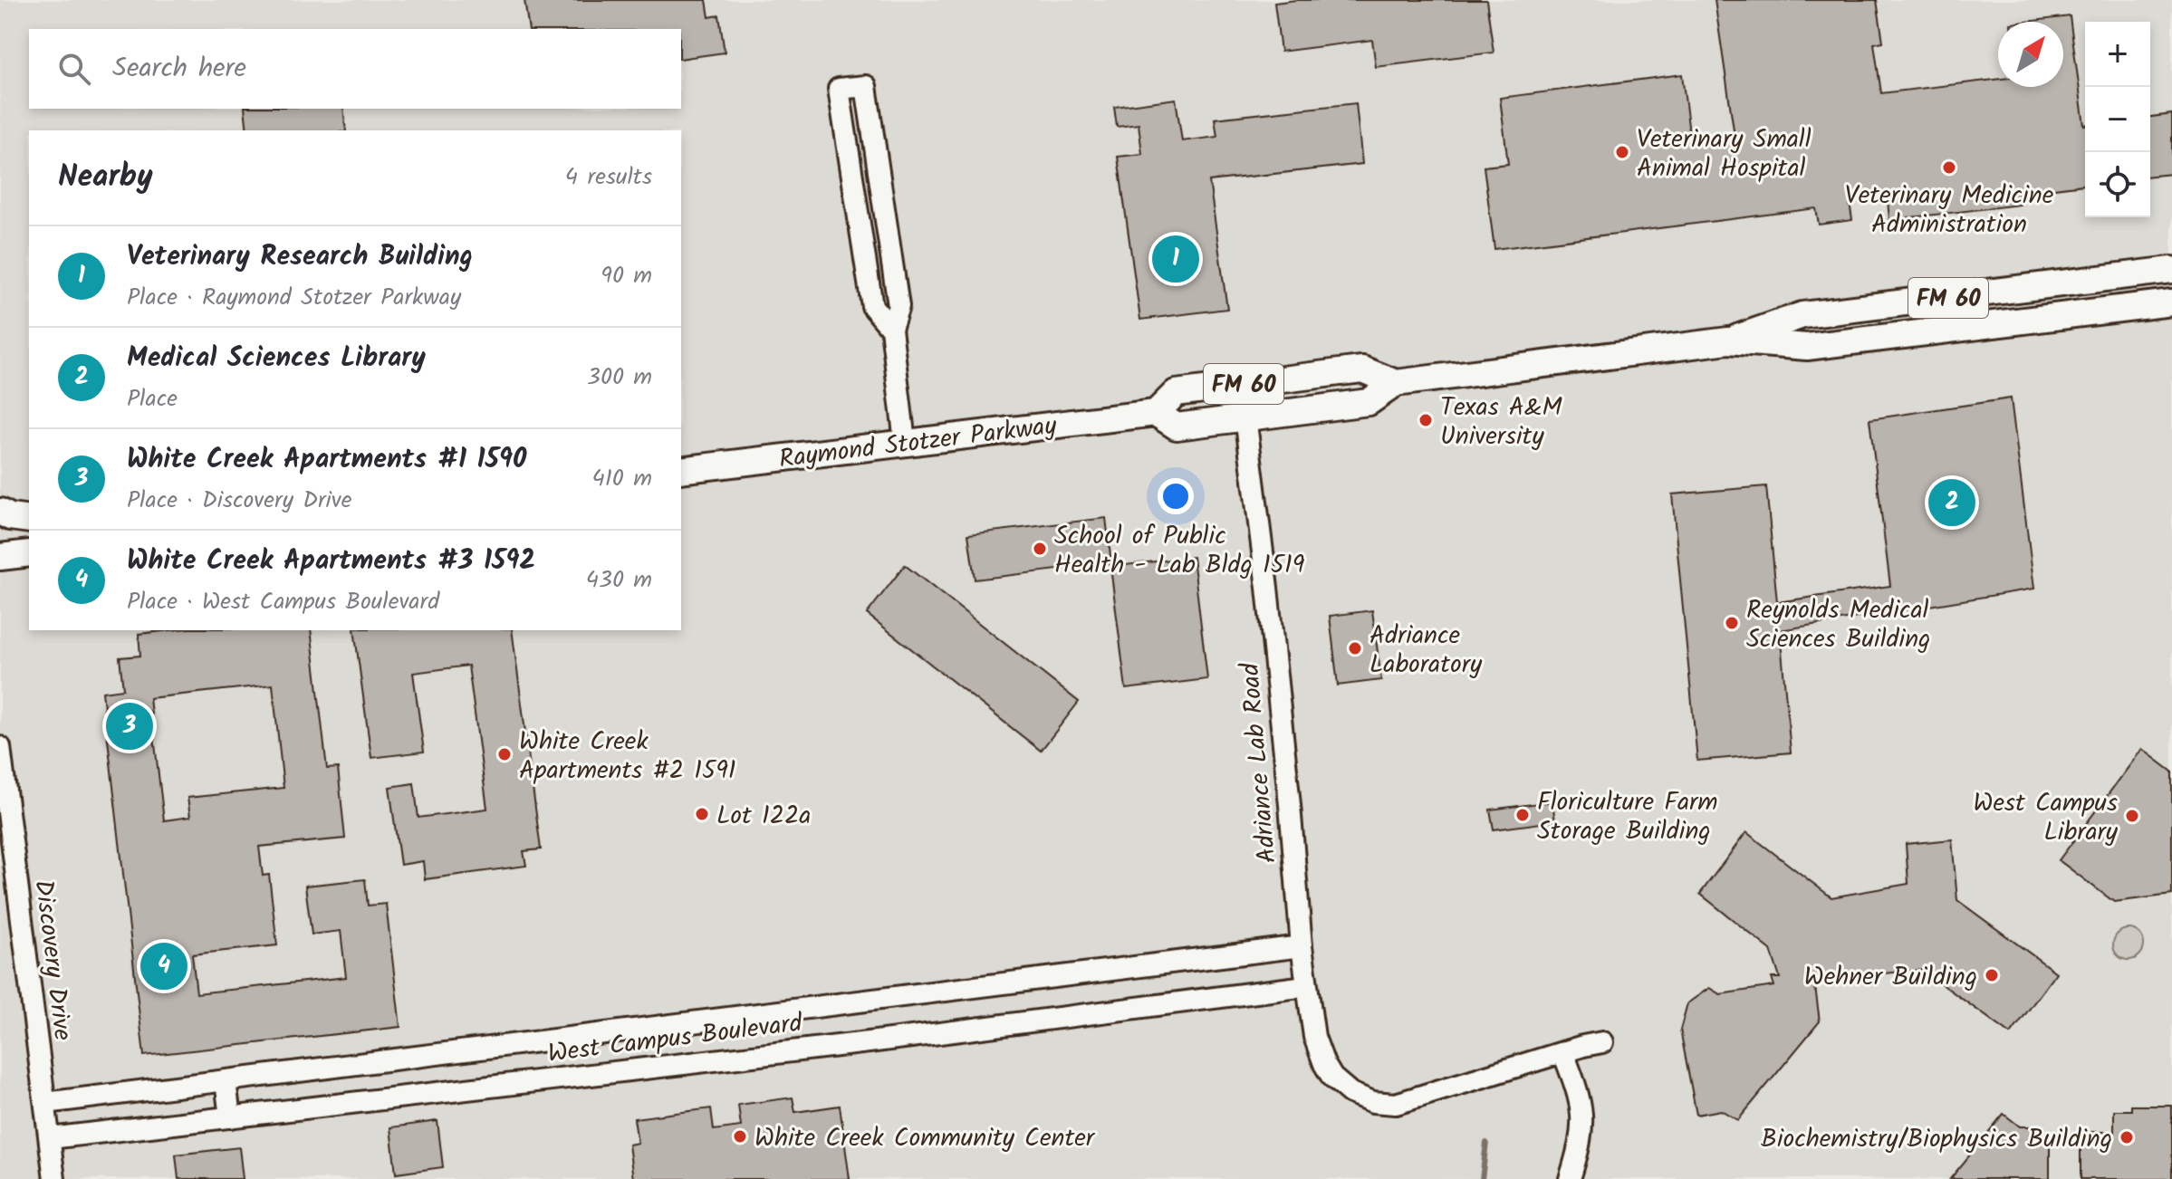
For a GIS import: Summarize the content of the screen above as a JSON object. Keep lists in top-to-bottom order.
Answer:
{
  "streets": {
    "main road": ["FM 60", "Raymond Stotzer Parkway"],
    "street": ["Adriance Lab Road", "Discovery Drive", "West Campus Boulevard"]
  },
  "crossings": [
    ["Raymond Stotzer Parkway", "Adriance Lab Road"],
    ["Adriance Lab Road", "West Campus Boulevard"],
    ["Discovery Drive", "West Campus Boulevard"]
  ],
  "places": [
    "Veterinary Small Animal Hospital",
    "Veterinary Medicine Administration",
    "Texas A&M University",
    "School of Public Health - Lab Bldg 1519",
    "Reynolds Medical Sciences Building",
    "Adriance Laboratory",
    "White Creek Apartments #2 1591",
    "Lot 122a",
    "Floriculture Farm Storage Building",
    "West Campus Library",
    "Wehner Building",
    "White Creek Community Center",
    "Biochemistry/Biophysics Building"
  ],
  "north": "top right",
  "page": {
    "map_buttons": ["+", "−"],
    "search": "Search here",
    "heading": ["Nearby", "4 results"],
    "list": [
      {
        "mark": "1",
        "name": "Veterinary Research Building",
        "note": "Place · Raymond Stotzer Parkway",
        "value": "90 m"
      },
      {
        "mark": "2",
        "name": "Medical Sciences Library",
        "note": "Place",
        "value": "300 m"
      },
      {
        "mark": "3",
        "name": "White Creek Apartments #1 1590",
        "note": "Place · Discovery Drive",
        "value": "410 m"
      },
      {
        "mark": "4",
        "name": "White Creek Apartments #3 1592",
        "note": "Place · West Campus Boulevard",
        "value": "430 m"
      }
    ],
    "pins": [
      "1",
      "2",
      "3",
      "4"
    ]
  }
}
